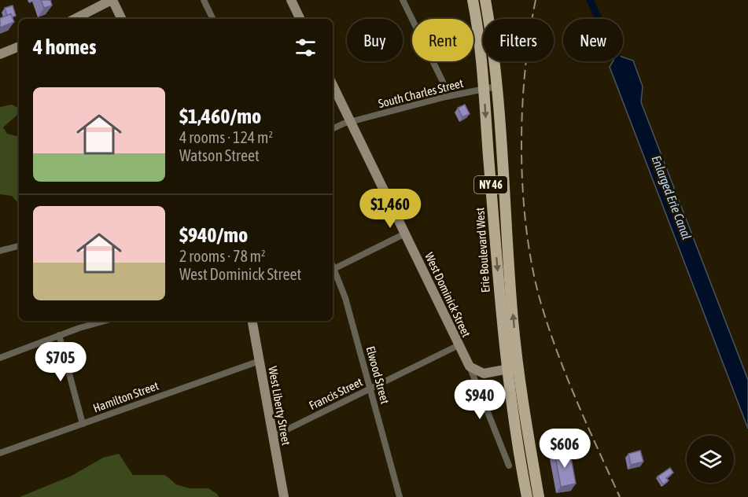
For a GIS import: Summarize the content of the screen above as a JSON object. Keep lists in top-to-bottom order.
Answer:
{
  "streets": {
    "main road": ["NY 46", "Erie Boulevard West"],
    "street": [
      "South Charles Street",
      "West Dominick Street",
      "Elwood Street",
      "Francis Street",
      "Hamilton Street",
      "West Liberty Street"
    ]
  },
  "crossings": [
    ["South Charles Street", "NY 46"],
    ["South Charles Street", "Erie Boulevard West"],
    ["South Charles Street", "West Dominick Street"],
    ["West Dominick Street", "Francis Street"],
    ["Elwood Street", "Francis Street"],
    ["Francis Street", "West Liberty Street"],
    ["Hamilton Street", "West Liberty Street"]
  ],
  "water": ["Enlarged Erie Canal"],
  "page": {
    "chip": [
      "Buy",
      "Rent",
      "Filters",
      "New"
    ],
    "heading": "4 homes",
    "list": [
      {
        "name": "$1,460/mo",
        "note": "4 rooms · 124 m² · Watson Street"
      },
      {
        "name": "$940/mo",
        "note": "2 rooms · 78 m² · West Dominick Street"
      }
    ],
    "price": [
      "$1,460",
      "$705",
      "$940",
      "$606"
    ]
  }
}
